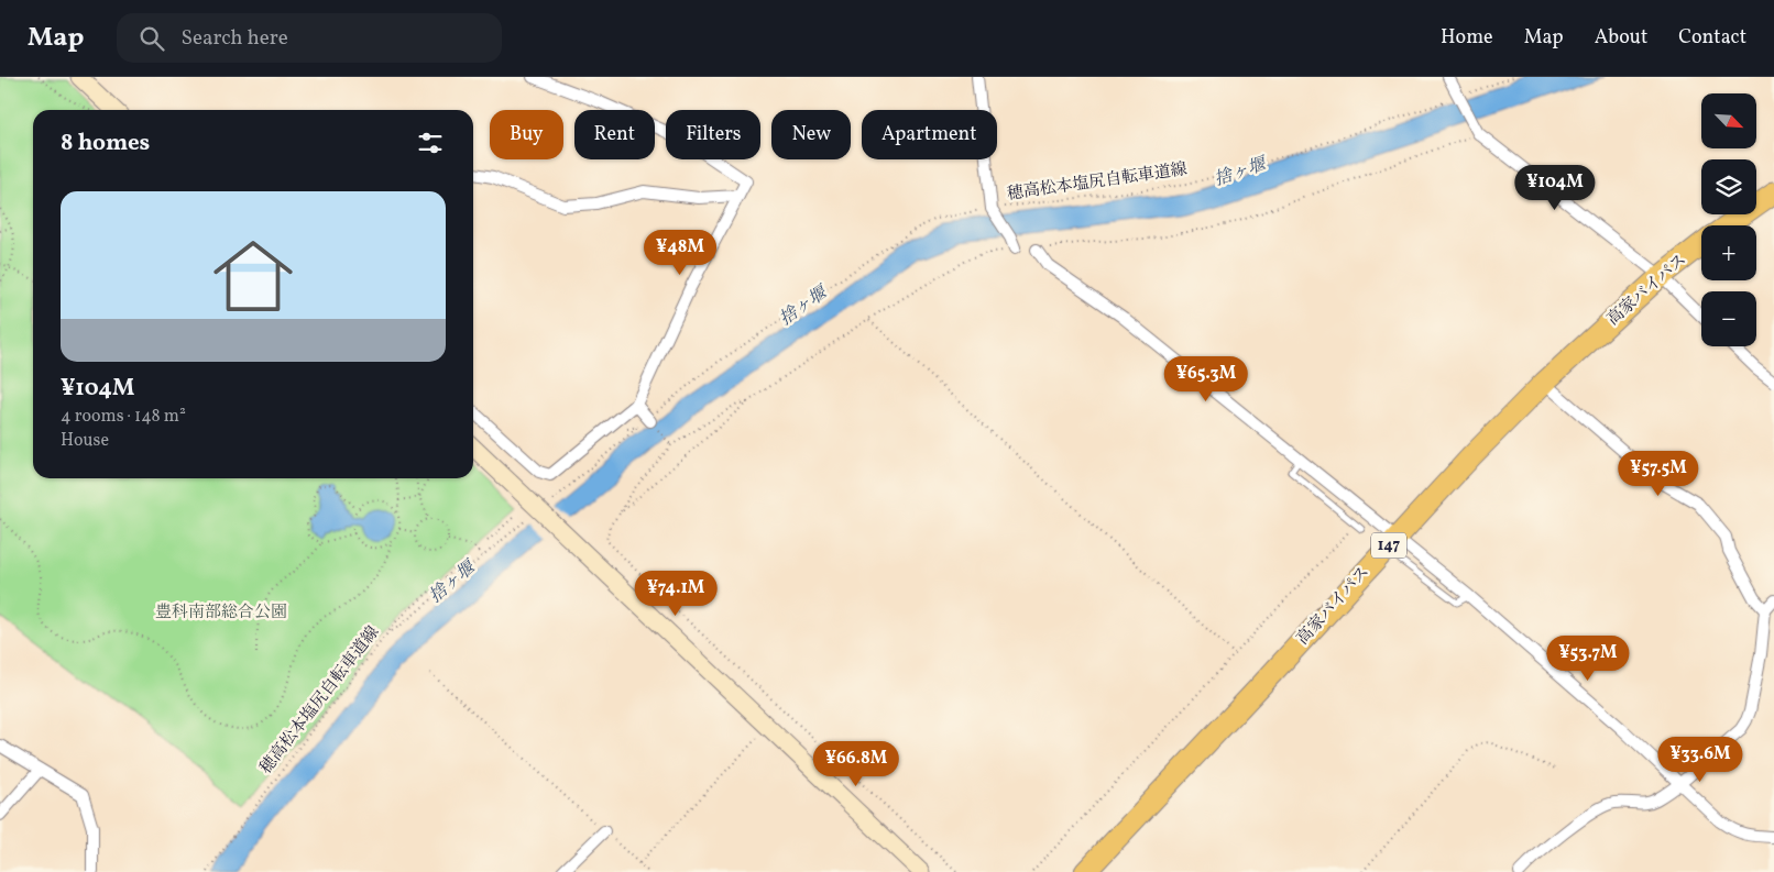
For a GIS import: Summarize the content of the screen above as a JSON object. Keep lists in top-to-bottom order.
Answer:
{
  "streets": {
    "highway": ["高家バイパス", "147"],
    "path": ["穂高松本塩尻自転車道線"]
  },
  "water": ["捨ヶ堰"],
  "parks": ["豊科南部総合公園"],
  "north": "bottom right",
  "page": {
    "header": "Map",
    "search": "Search here",
    "nav": [
      "Home",
      "Map",
      "About",
      "Contact"
    ],
    "map_buttons": ["+", "−"],
    "chip": [
      "Buy",
      "Rent",
      "Filters",
      "New",
      "Apartment"
    ],
    "heading": "8 homes",
    "price": [
      "¥104M",
      "¥48M",
      "¥65.3M",
      "¥57.5M",
      "¥74.1M",
      "¥53.7M",
      "¥33.6M",
      "¥66.8M"
    ],
    "list": [
      {
        "name": "¥104M",
        "note": "4 rooms · 148 m² · House"
      }
    ]
  }
}
